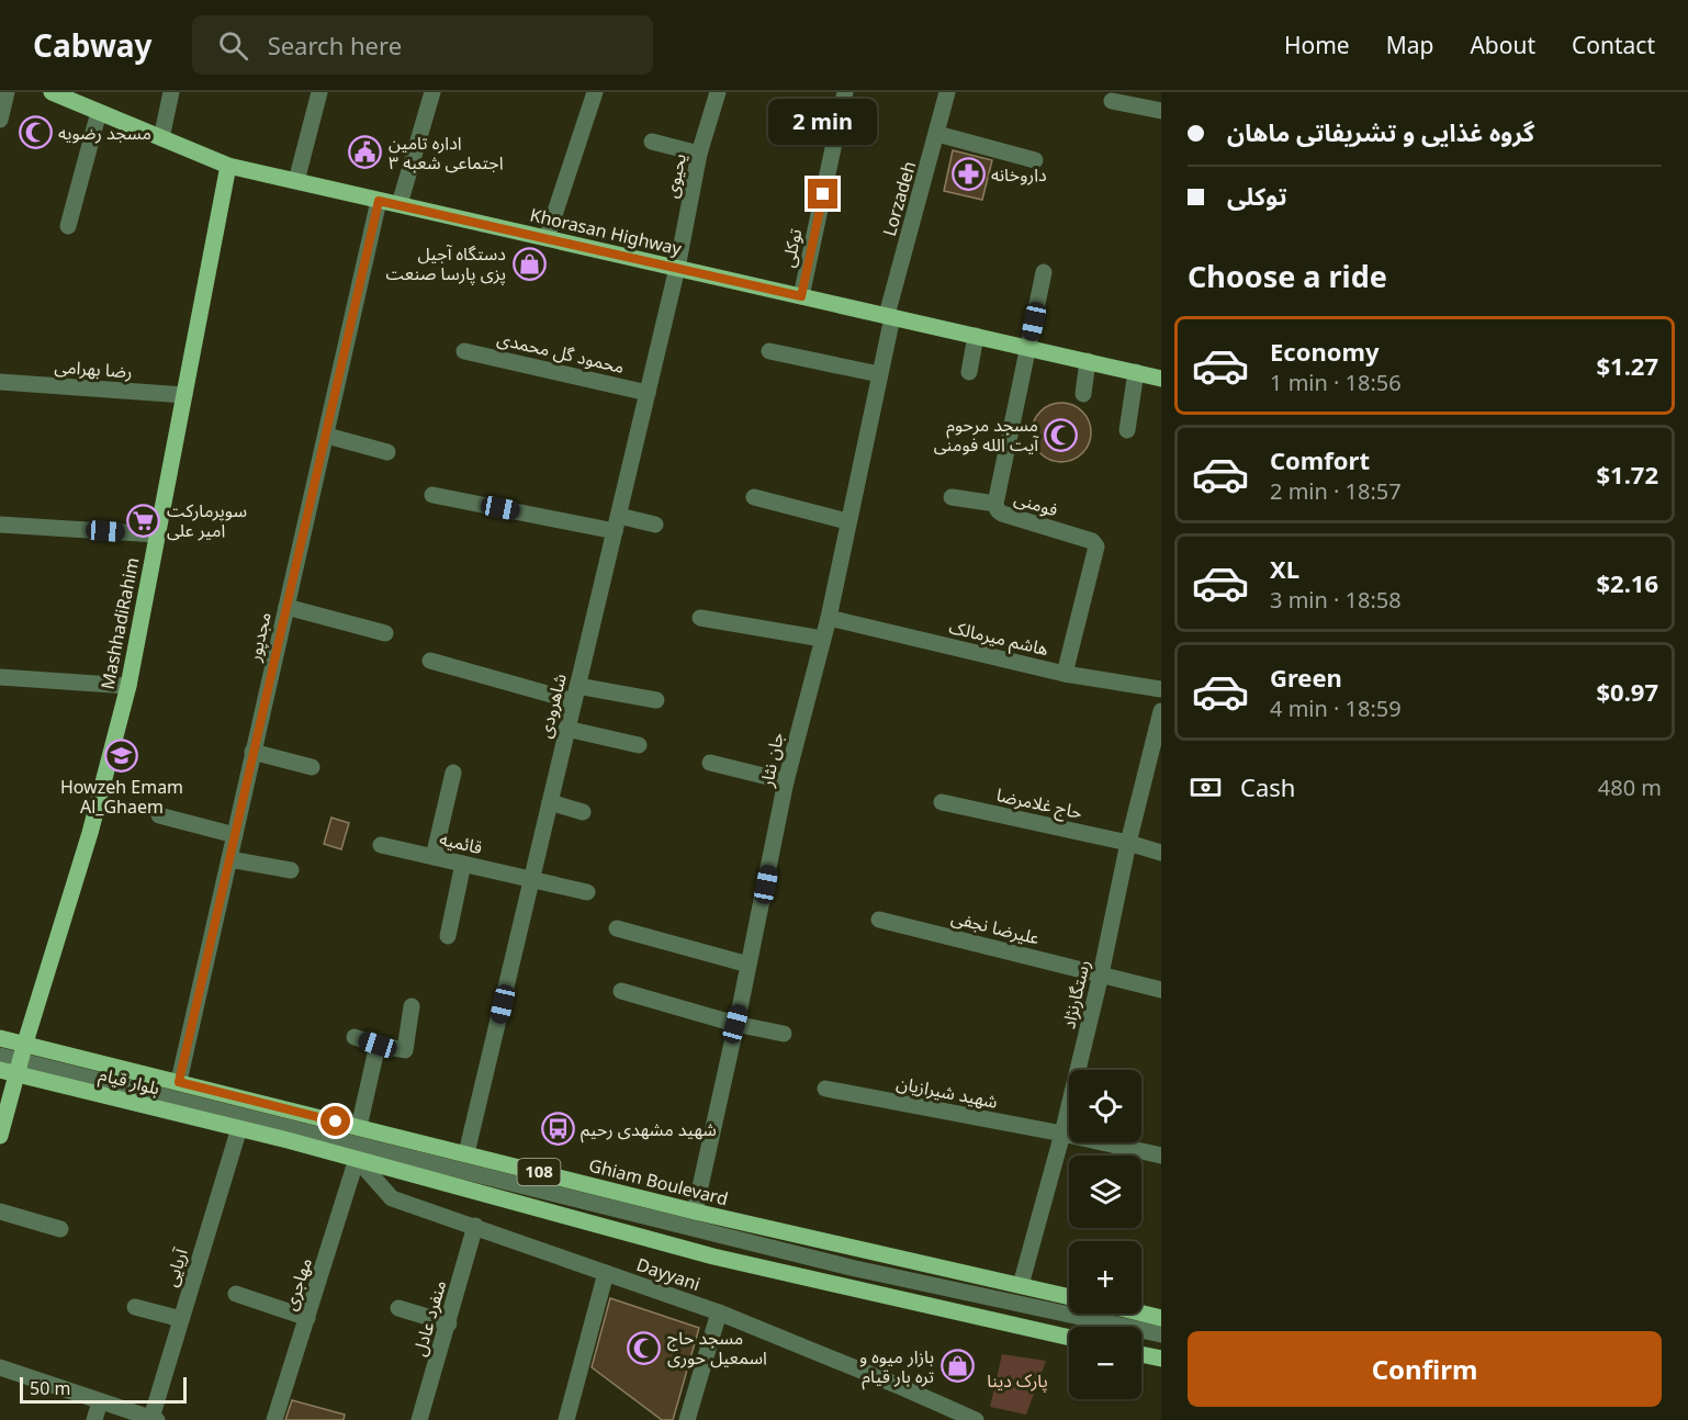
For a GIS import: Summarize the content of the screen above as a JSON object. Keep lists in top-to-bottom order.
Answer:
{
  "streets": {
    "main road": [
      "Khorasan Highway",
      "MashhadiRahim",
      "بلوار قیام",
      "108",
      "Ghiam Boulevard"
    ],
    "street": [
      "یحیوی",
      "Lorzadeh",
      "توکلی",
      "محمود گل محمدی",
      "رضا بهرامی",
      "فومنی",
      "مجدپور",
      "هاشم میرمالک",
      "شاهرودی",
      "جان نثار",
      "حاج غلامرضا",
      "قائمیه",
      "علیرضا نجفی",
      "رستگارنژاد",
      "شهید شیرازیان",
      "آریایی",
      "Dayyani",
      "مهاجری",
      "منفرد عادل"
    ]
  },
  "crossings": [
    ["یحیوی", "Khorasan Highway"],
    ["یحیوی", "شاهرودی"],
    ["Lorzadeh", "Khorasan Highway"],
    ["Lorzadeh", "جان نثار"],
    ["Khorasan Highway", "توکلی"],
    ["Khorasan Highway", "فومنی"],
    ["Khorasan Highway", "MashhadiRahim"],
    ["Khorasan Highway", "مجدپور"],
    ["Khorasan Highway", "شاهرودی"],
    ["Khorasan Highway", "جان نثار"],
    ["محمود گل محمدی", "شاهرودی"],
    ["رضا بهرامی", "MashhadiRahim"],
    ["فومنی", "هاشم میرمالک"],
    ["MashhadiRahim", "بلوار قیام"],
    ["MashhadiRahim", "Ghiam Boulevard"],
    ["مجدپور", "Ghiam Boulevard"],
    ["هاشم میرمالک", "جان نثار"],
    ["شاهرودی", "قائمیه"],
    ["شاهرودی", "Ghiam Boulevard"],
    ["جان نثار", "Ghiam Boulevard"],
    ["حاج غلامرضا", "رستگارنژاد"],
    ["علیرضا نجفی", "رستگارنژاد"],
    ["رستگارنژاد", "شهید شیرازیان"],
    ["رستگارنژاد", "Ghiam Boulevard"],
    ["بلوار قیام", "108"],
    ["بلوار قیام", "Ghiam Boulevard"],
    ["بلوار قیام", "آریایی"],
    ["108", "آریایی"],
    ["108", "Dayyani"],
    ["108", "مهاجری"],
    ["Dayyani", "مهاجری"],
    ["Dayyani", "منفرد عادل"]
  ],
  "parks": ["پارک دینا"],
  "places": {
    "mosque": ["مسجد رضویه", "مسجد مرحوم آیت الله فومنی", "مسجد حاج اسمعیل حوری"],
    "public building": ["اداره تامین اجتماعی شعبه ۳"],
    "pharmacy": ["داروخانه"],
    "shop": ["دستگاه آجیل پزی پارسا صنعت", "بازار میوه و تره بار قیام"],
    "supermarket": ["سوپرمارکت امیر علی"],
    "school or university": ["Howzeh Emam Al_Ghaem"],
    "bus stop": ["شهید مشهدی رحیم"]
  },
  "scale_bar": "50 m",
  "page": {
    "header": "Cabway",
    "search": "Search here",
    "nav": [
      "Home",
      "Map",
      "About",
      "Contact"
    ],
    "banner": ["گروه غذایی و تشریفاتی ماهان", "توکلی"],
    "bubble": "2 min",
    "heading": "Choose a ride",
    "list": [
      {
        "name": "Economy",
        "note": "1 min · 18:56",
        "value": "$1.27"
      },
      {
        "name": "Comfort",
        "note": "2 min · 18:57",
        "value": "$1.72"
      },
      {
        "name": "XL",
        "note": "3 min · 18:58",
        "value": "$2.16"
      },
      {
        "name": "Green",
        "note": "4 min · 18:59",
        "value": "$0.97"
      }
    ],
    "pay": ["Cash", "480 m"],
    "map_buttons": ["+", "−"],
    "buttons": "Confirm",
    "scale": "50 m"
  }
}
